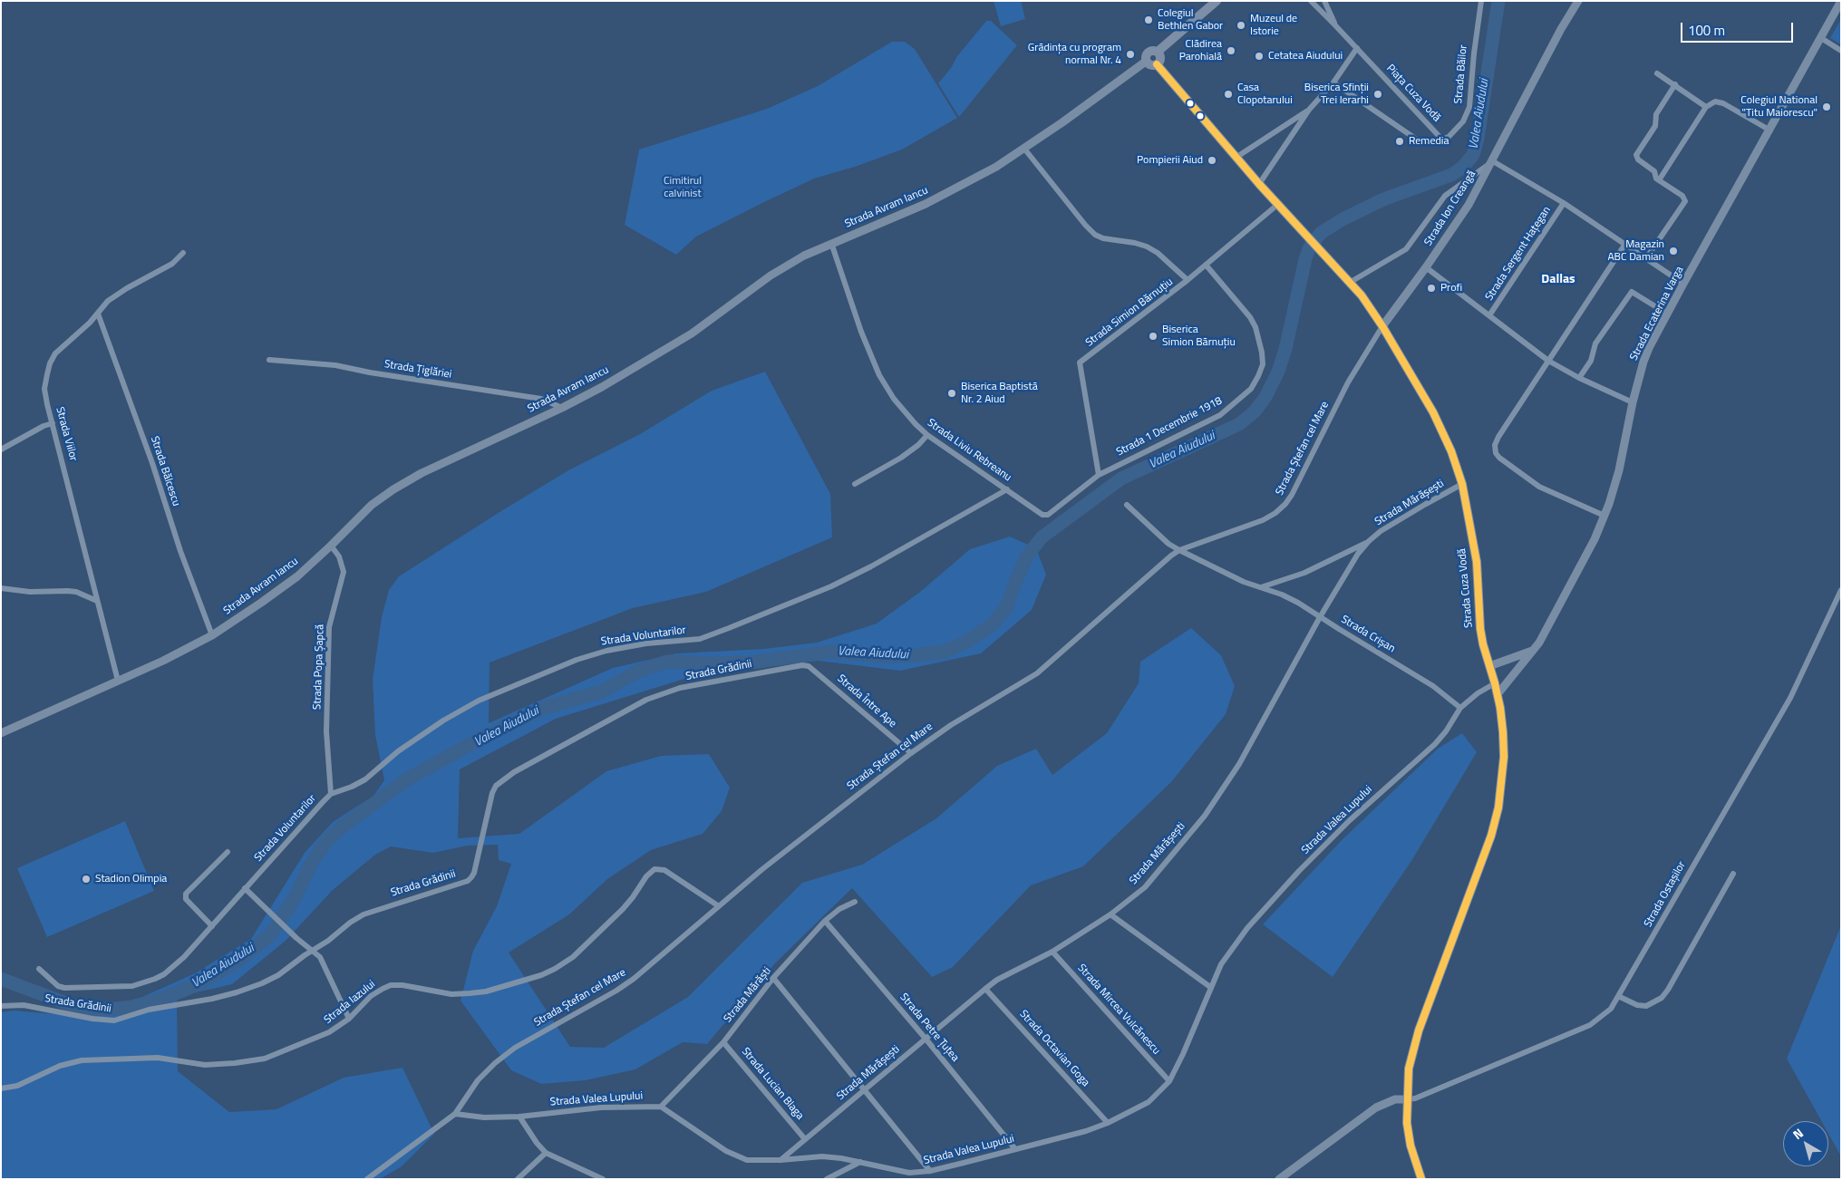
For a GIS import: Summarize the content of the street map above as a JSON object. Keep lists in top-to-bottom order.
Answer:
{
  "streets": {
    "main road": [
      "Strada Avram Iancu",
      "Strada Ion Creangă",
      "Strada Ecaterina Varga",
      "Strada Cuza Vodă"
    ],
    "street": [
      "Strada Băilor",
      "Piața Cuza Vodă",
      "Strada Sergent Hațegan",
      "Strada Simion Bărnuțiu",
      "Strada Țiglăriei",
      "Strada 1 Decembrie 1918",
      "Strada Viilor",
      "Strada Ștefan cel Mare",
      "Strada Liviu Rebreanu",
      "Strada Bălcescu",
      "Strada Mărășești",
      "Strada Crișan",
      "Strada Voluntarilor",
      "Strada Popa Șapcă",
      "Strada Grădinii",
      "Strada Între Ape",
      "Strada Valea Lupului",
      "Strada Ostașilor",
      "Strada Mărăști",
      "Strada Iazului",
      "Strada Mircea Vulcănescu",
      "Strada Petre Țuțea",
      "Strada Octavian Goga",
      "Strada Lucian Blaga"
    ]
  },
  "crossings": [
    ["Strada Băilor", "Piața Cuza Vodă"],
    ["Strada Avram Iancu", "Strada Țiglăriei"],
    ["Strada Avram Iancu", "Strada Viilor"],
    ["Strada Avram Iancu", "Strada Liviu Rebreanu"],
    ["Strada Avram Iancu", "Strada Bălcescu"],
    ["Strada Avram Iancu", "Strada Cuza Vodă"],
    ["Strada Avram Iancu", "Strada Popa Șapcă"],
    ["Strada Ion Creangă", "Strada Sergent Hațegan"],
    ["Strada Ion Creangă", "Strada Ștefan cel Mare"],
    ["Strada Ion Creangă", "Strada Cuza Vodă"],
    ["Strada Sergent Hațegan", "Strada Ecaterina Varga"],
    ["Strada Simion Bărnuțiu", "Strada 1 Decembrie 1918"],
    ["Strada Simion Bărnuțiu", "Strada Cuza Vodă"],
    ["Strada Ecaterina Varga", "Strada Cuza Vodă"],
    ["Strada 1 Decembrie 1918", "Strada Liviu Rebreanu"],
    ["Strada Viilor", "Strada Bălcescu"],
    ["Strada Ștefan cel Mare", "Strada Cuza Vodă"],
    ["Strada Ștefan cel Mare", "Strada Crișan"],
    ["Strada Ștefan cel Mare", "Strada Între Ape"],
    ["Strada Ștefan cel Mare", "Strada Valea Lupului"],
    ["Strada Ștefan cel Mare", "Strada Iazului"],
    ["Strada Liviu Rebreanu", "Strada Voluntarilor"],
    ["Strada Mărășești", "Strada Cuza Vodă"],
    ["Strada Mărășești", "Strada Crișan"],
    ["Strada Mărășești", "Strada Valea Lupului"],
    ["Strada Mărășești", "Strada Mircea Vulcănescu"],
    ["Strada Mărășești", "Strada Petre Țuțea"],
    ["Strada Mărășești", "Strada Octavian Goga"],
    ["Strada Mărășești", "Strada Lucian Blaga"],
    ["Strada Cuza Vodă", "Strada Valea Lupului"],
    ["Strada Cuza Vodă", "Strada Ostașilor"],
    ["Strada Crișan", "Strada Valea Lupului"],
    ["Strada Voluntarilor", "Strada Popa Șapcă"],
    ["Strada Grădinii", "Strada Între Ape"],
    ["Strada Valea Lupului", "Strada Mărăști"],
    ["Strada Valea Lupului", "Strada Mircea Vulcănescu"],
    ["Strada Valea Lupului", "Strada Petre Țuțea"],
    ["Strada Valea Lupului", "Strada Octavian Goga"],
    ["Strada Mărăști", "Strada Petre Țuțea"],
    ["Strada Mărăști", "Strada Lucian Blaga"]
  ],
  "districts": ["Dallas"],
  "water": ["Valea Aiudului"],
  "parks": ["Cimitirul calvinist"],
  "places": [
    "Colegiul Bethlen Gabor",
    "Muzeul de Istorie",
    "Clădirea Parohială",
    "Grădința cu program normal Nr. 4",
    "Cetatea Aiudului",
    "Casa Clopotarului",
    "Biserica Sfinții Trei Ierarhi",
    "Colegiul National \"Titu Maiorescu\"",
    "Remedia",
    "Pompierii Aiud",
    "Magazin ABC Damian",
    "Profi",
    "Biserica Simion Bărnuțiu",
    "Biserica Baptistă Nr. 2 Aiud",
    "Stadion Olimpia"
  ],
  "scale_bar": "100 m",
  "north": "top left"
}
